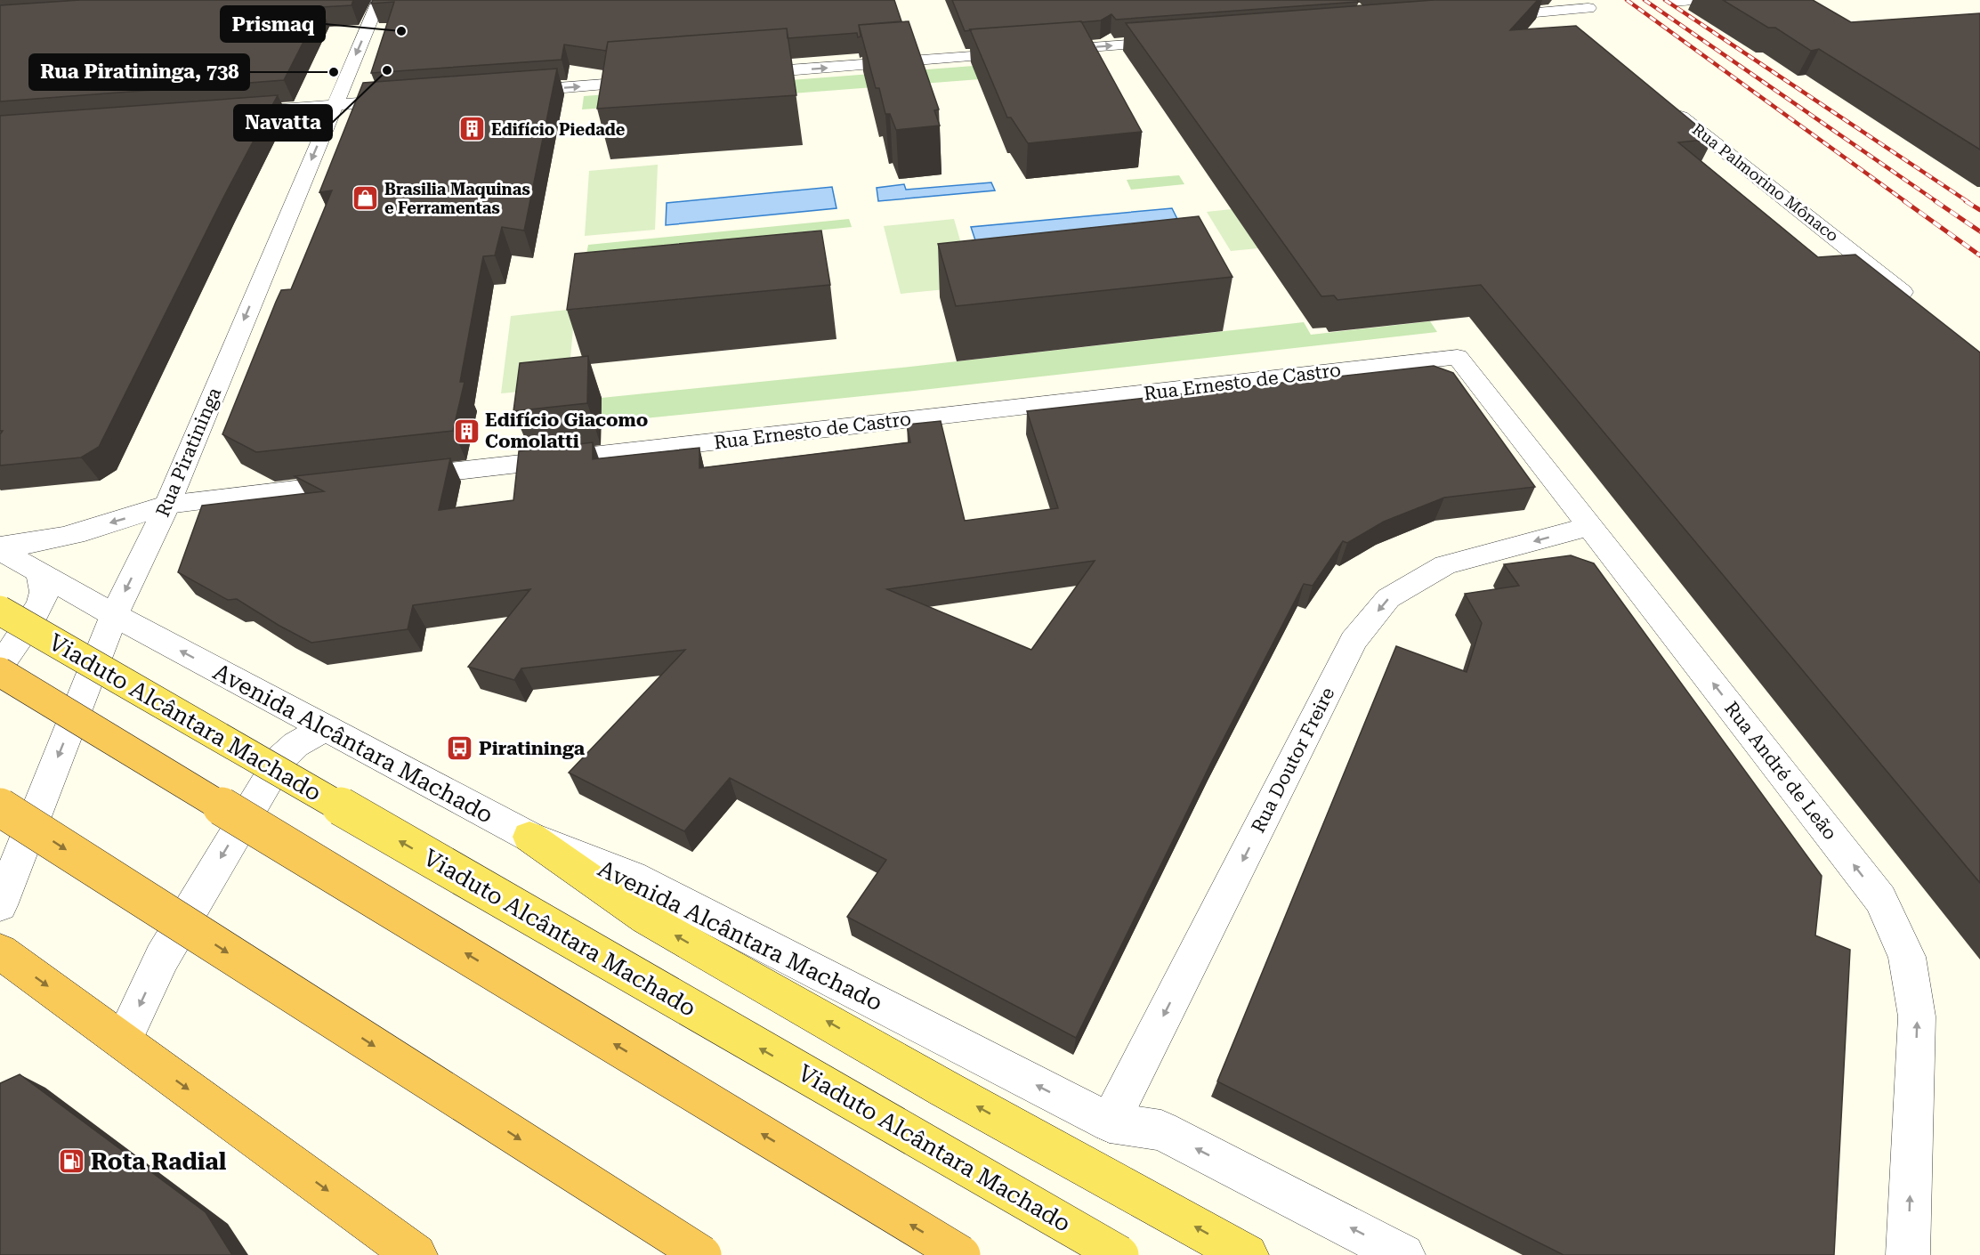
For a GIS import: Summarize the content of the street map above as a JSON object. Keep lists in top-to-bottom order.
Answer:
{
  "streets": {
    "main road": ["Viaduto Alcântara Machado"],
    "street": [
      "Rua Palmorino Mônaco",
      "Rua Ernesto de Castro",
      "Rua Piratininga",
      "Avenida Alcântara Machado",
      "Rua Doutor Freire",
      "Rua André de Leão"
    ]
  },
  "crossings": [
    ["Rua Ernesto de Castro", "Rua André de Leão"],
    ["Rua Piratininga", "Avenida Alcântara Machado"],
    ["Avenida Alcântara Machado", "Rua Doutor Freire"],
    ["Rua Doutor Freire", "Rua André de Leão"]
  ],
  "one_way": ["Avenida Alcântara Machado", "Rua Doutor Freire", "Rua André de Leão"],
  "places": {
    "other": ["Prismaq", "Navatta", "Rua Piratininga, 738"],
    "building": ["Edifício Piedade", "Edifício Giacomo Comolatti"],
    "shop": ["Brasilia Maquinas e Ferramentas"],
    "bus stop": ["Piratininga"],
    "fuel station": ["Rota Radial"]
  }
}
